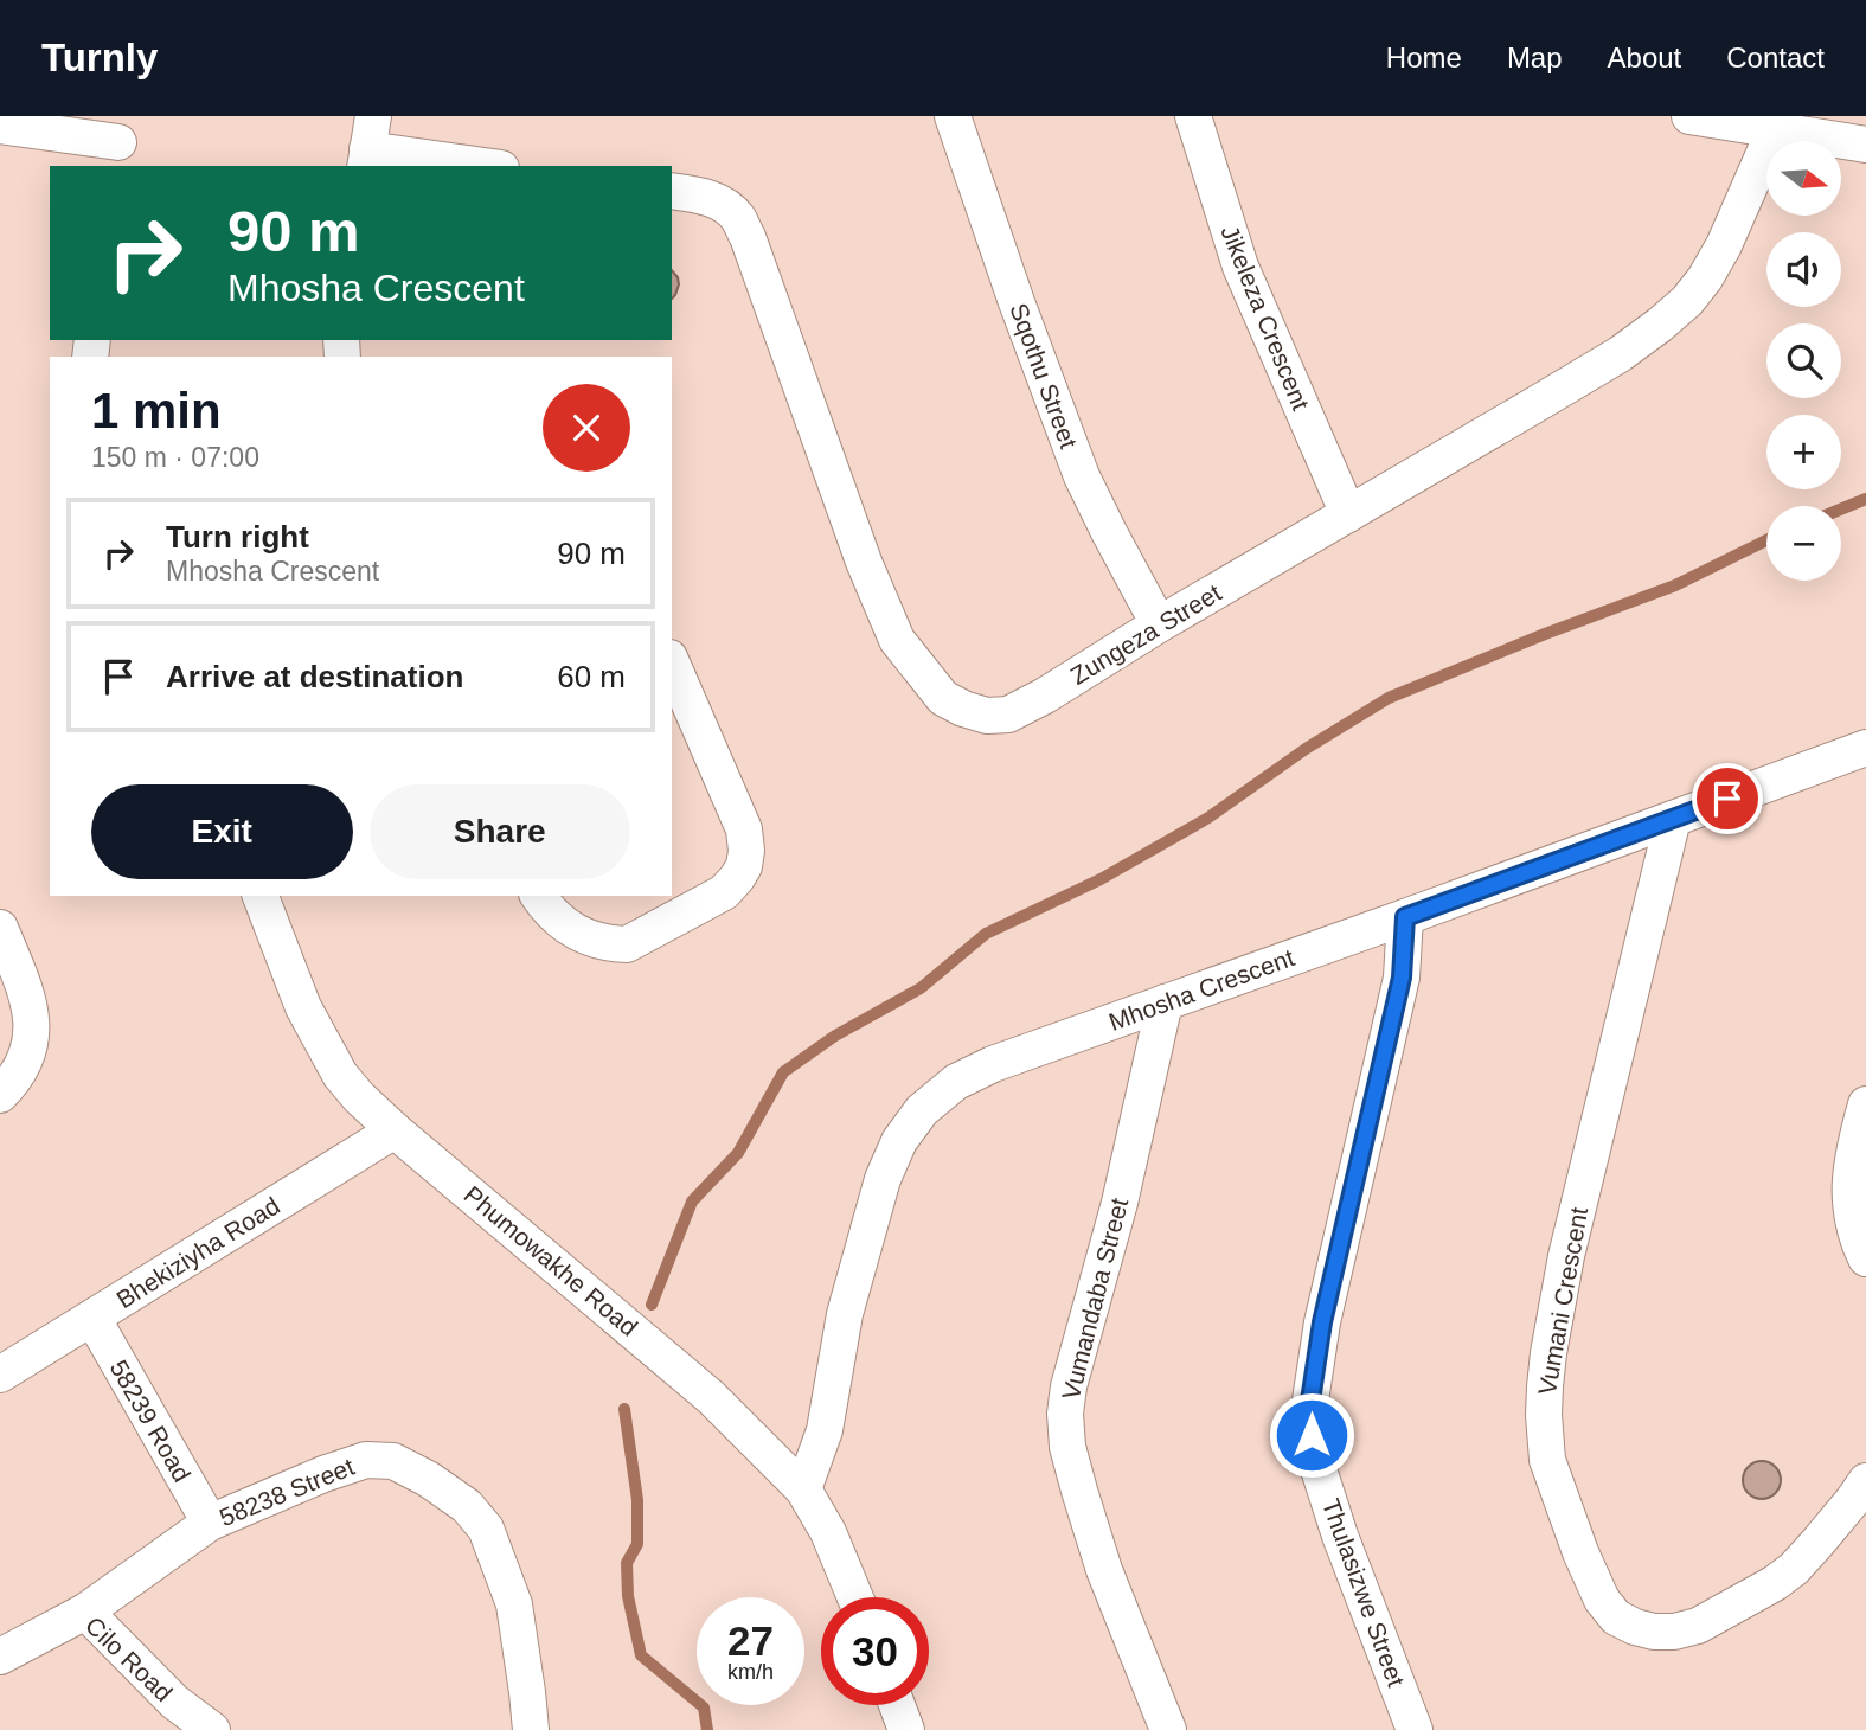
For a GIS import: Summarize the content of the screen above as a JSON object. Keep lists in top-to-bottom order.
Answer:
{
  "streets": {
    "street": [
      "Jikeleza Crescent",
      "Sqothu Street",
      "Zungeza Street",
      "Mhosha Crescent",
      "Bhekiziyha Road",
      "Phumowakhe Road",
      "Vumandaba Street",
      "Vumani Crescent",
      "58239 Road",
      "58238 Street",
      "Thulasizwe Street",
      "Cilo Road"
    ]
  },
  "crossings": [
    ["Jikeleza Crescent", "Zungeza Street"],
    ["Sqothu Street", "Zungeza Street"],
    ["Mhosha Crescent", "Phumowakhe Road"],
    ["Mhosha Crescent", "Vumandaba Street"],
    ["Mhosha Crescent", "Vumani Crescent"],
    ["Mhosha Crescent", "Thulasizwe Street"],
    ["Bhekiziyha Road", "Phumowakhe Road"],
    ["Bhekiziyha Road", "58239 Road"],
    ["58239 Road", "58238 Street"],
    ["58238 Street", "Cilo Road"]
  ],
  "north": "right",
  "page": {
    "header": "Turnly",
    "nav": [
      "Home",
      "Map",
      "About",
      "Contact"
    ],
    "map_buttons": ["+", "−"],
    "turn": ["90 m", "Mhosha Crescent"],
    "heading": ["1 min", "150 m · 07:00"],
    "list": [
      {
        "name": "Turn right",
        "note": "Mhosha Crescent",
        "value": "90 m"
      },
      {
        "name": "Arrive at destination",
        "value": "60 m"
      }
    ],
    "buttons": ["Exit", "Share"],
    "speed": "27 km/h",
    "limit": "30"
  }
}
